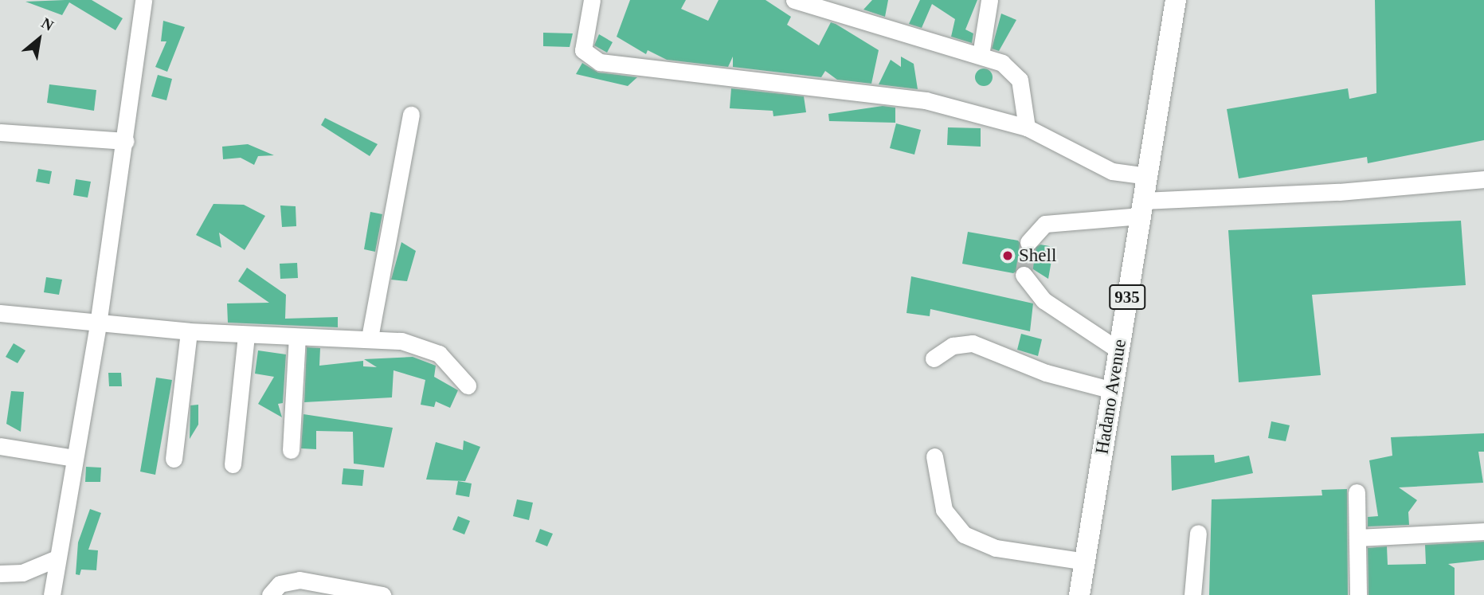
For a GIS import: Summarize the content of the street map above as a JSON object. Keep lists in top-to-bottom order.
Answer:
{
  "streets": {
    "main road": ["935", "Hadano Avenue"]
  },
  "places": ["Shell"],
  "north": "top right"
}
